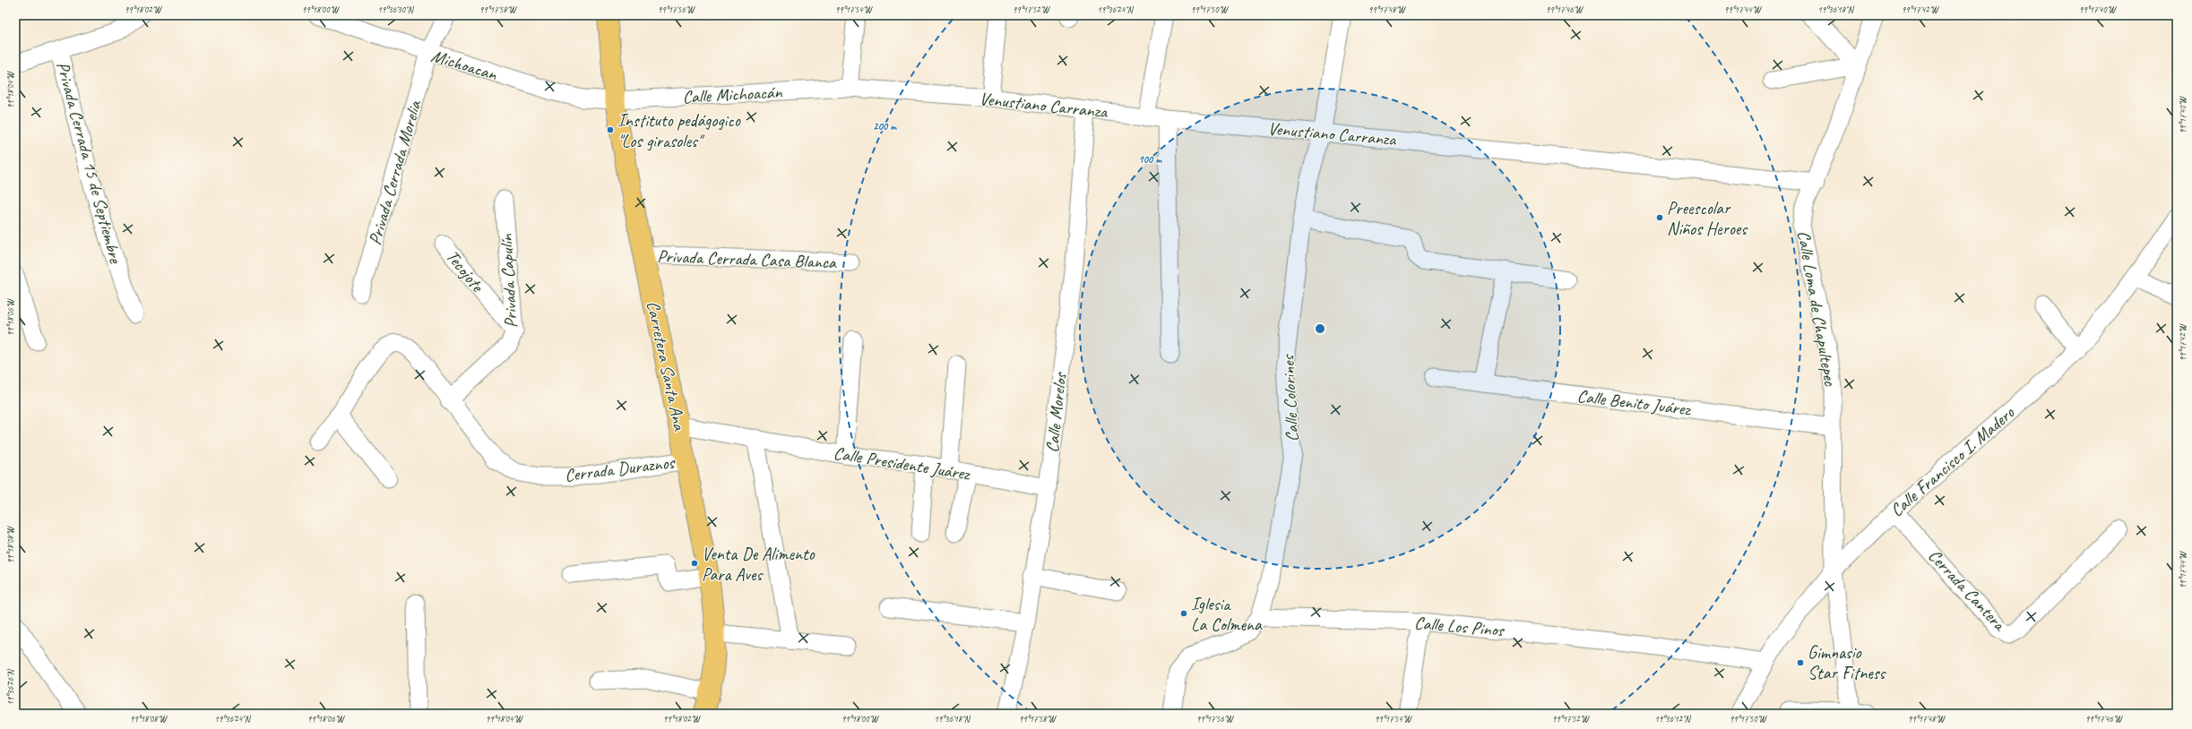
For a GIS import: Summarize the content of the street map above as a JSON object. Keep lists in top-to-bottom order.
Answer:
{
  "streets": {
    "main road": ["Carretera Santa Ana"],
    "street": [
      "Michoacan",
      "Calle Michoacán",
      "Venustiano Carranza",
      "Privada Cerrada 15 de Septiembre",
      "Privada Cerrada Morelia",
      "Privada Cerrada Casa Blanca",
      "Tecojote",
      "Privada Capulín",
      "Calle Loma de Chapultepec",
      "Calle Colorines",
      "Calle Benito Juárez",
      "Calle Morelos",
      "Calle Francisco I. Madero",
      "Calle Presidente Juárez",
      "Cerrada Duraznos",
      "Cerrada Cantera",
      "Calle Los Pinos"
    ]
  },
  "crossings": [
    ["Michoacan", "Calle Michoacán"],
    ["Michoacan", "Privada Cerrada Morelia"],
    ["Michoacan", "Carretera Santa Ana"],
    ["Calle Michoacán", "Venustiano Carranza"],
    ["Calle Michoacán", "Carretera Santa Ana"],
    ["Venustiano Carranza", "Calle Loma de Chapultepec"],
    ["Venustiano Carranza", "Calle Colorines"],
    ["Venustiano Carranza", "Calle Morelos"],
    ["Privada Cerrada Casa Blanca", "Carretera Santa Ana"],
    ["Tecojote", "Privada Capulín"],
    ["Privada Capulín", "Cerrada Duraznos"],
    ["Calle Loma de Chapultepec", "Calle Benito Juárez"],
    ["Calle Loma de Chapultepec", "Calle Francisco I. Madero"],
    ["Carretera Santa Ana", "Calle Presidente Juárez"],
    ["Carretera Santa Ana", "Cerrada Duraznos"],
    ["Calle Colorines", "Calle Los Pinos"],
    ["Calle Morelos", "Calle Presidente Juárez"],
    ["Calle Francisco I. Madero", "Cerrada Cantera"],
    ["Calle Francisco I. Madero", "Calle Los Pinos"]
  ],
  "places": [
    "Instituto pedágogico \"Los girasoles\"",
    "Preescolar Niños Heroes",
    "Venta De Alimento Para Aves",
    "Iglesia La Colmena",
    "Gimnasio Star Fitness"
  ],
  "coordinates": [
    "99°18'02\"W",
    "99°18'00\"W",
    "19°36'30\"N",
    "99°17'58\"W",
    "99°17'56\"W",
    "99°17'54\"W",
    "99°17'52\"W",
    "19°36'24\"N",
    "99°17'50\"W",
    "99°17'48\"W",
    "99°17'46\"W",
    "99°17'44\"W",
    "19°36'18\"N",
    "99°17'42\"W",
    "99°17'40\"W",
    "99°18'04\"W",
    "99°18'06\"W",
    "99°18'08\"W",
    "19°36'26\"N",
    "19°36'12\"N"
  ],
  "rings": ["200 m", "100 m"]
}
